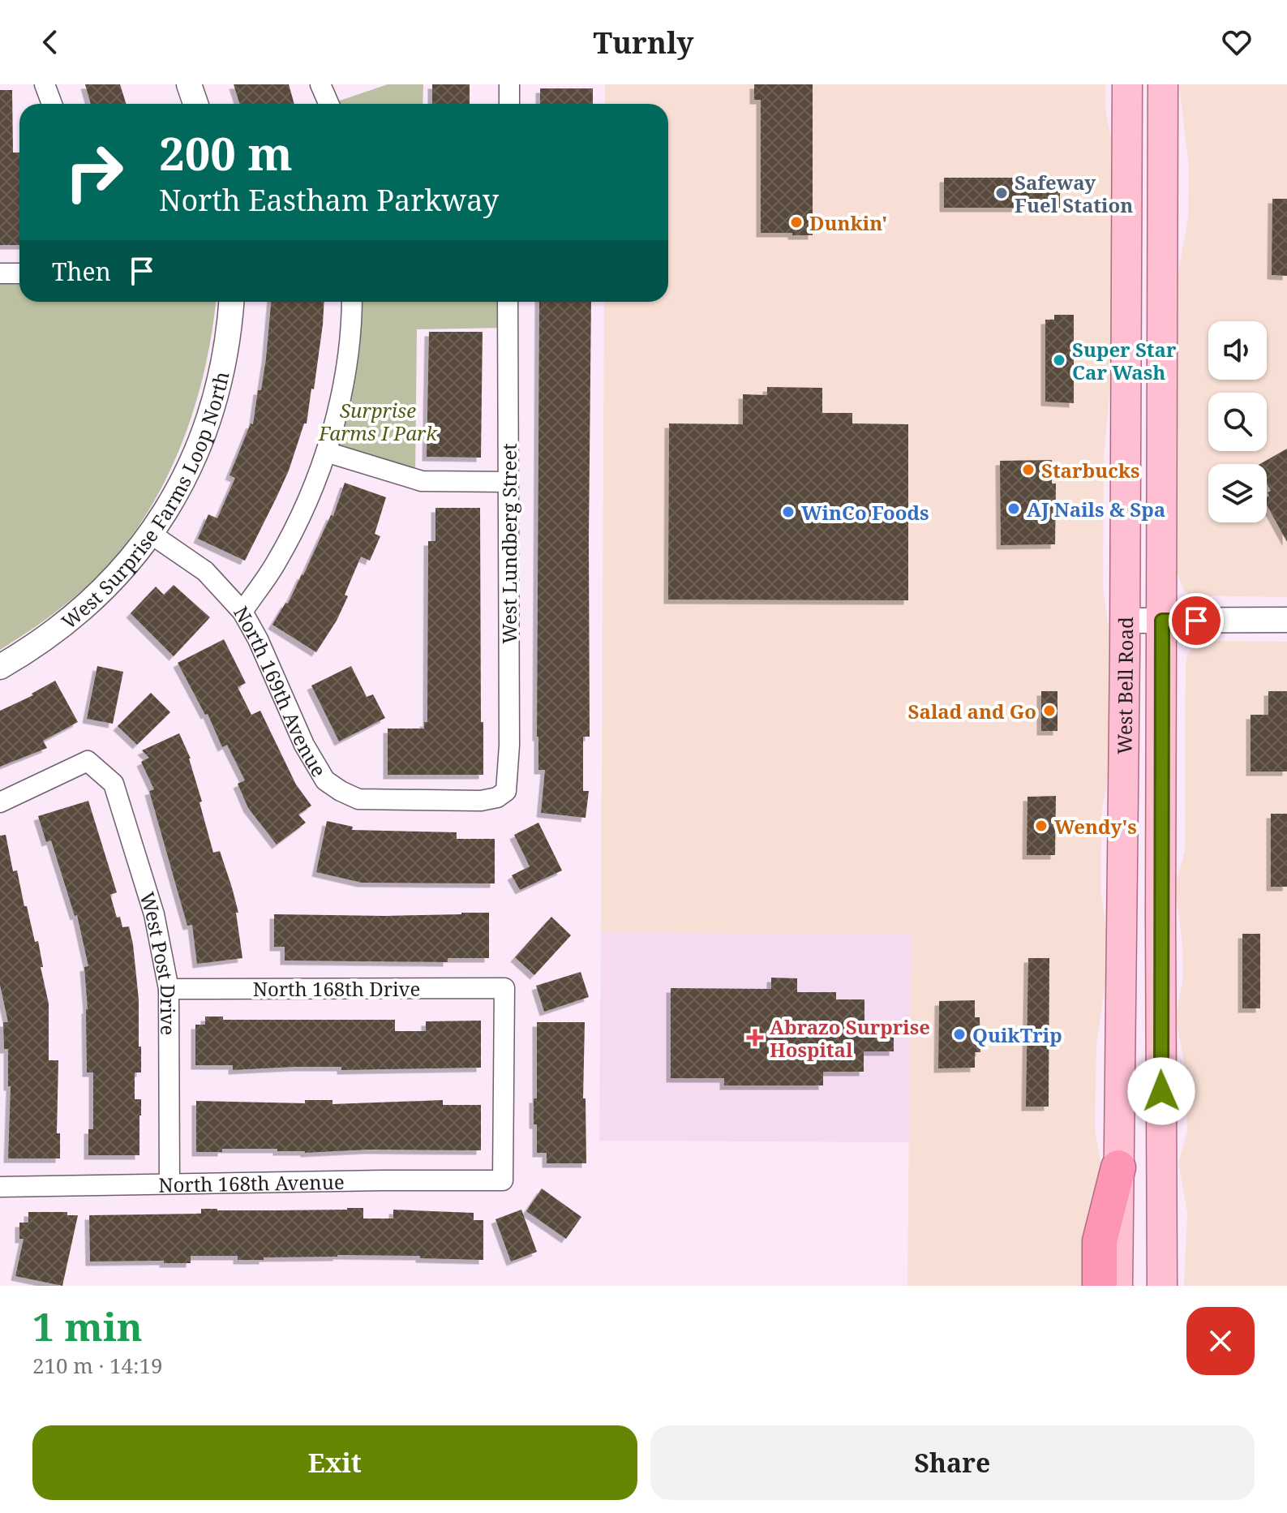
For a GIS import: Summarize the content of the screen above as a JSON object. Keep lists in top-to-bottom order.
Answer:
{
  "streets": {
    "main road": ["West Bell Road"],
    "street": [
      "West Surprise Farms Loop North",
      "West Lundberg Street",
      "North 169th Avenue",
      "West Post Drive",
      "North 168th Drive",
      "North 168th Avenue"
    ]
  },
  "crossings": [
    ["West Surprise Farms Loop North", "North 169th Avenue"],
    ["West Lundberg Street", "North 169th Avenue"],
    ["West Post Drive", "North 168th Drive"],
    ["West Post Drive", "North 168th Avenue"],
    ["North 168th Drive", "North 168th Avenue"]
  ],
  "parks": ["Surprise Farms I Park"],
  "places": {
    "other": [
      "Safeway Fuel Station",
      "Dunkin'",
      "Super Star Car Wash",
      "Starbucks",
      "AJ Nails & Spa",
      "WinCo Foods",
      "Salad and Go",
      "Wendy's",
      "QuikTrip"
    ],
    "health": ["Abrazo Surprise Hospital"]
  },
  "page": {
    "header": "Turnly",
    "turn": ["200 m", "North Eastham Parkway"],
    "then": "Then",
    "heading": ["1 min", "210 m · 14:19"],
    "buttons": ["Exit", "Share"]
  }
}
